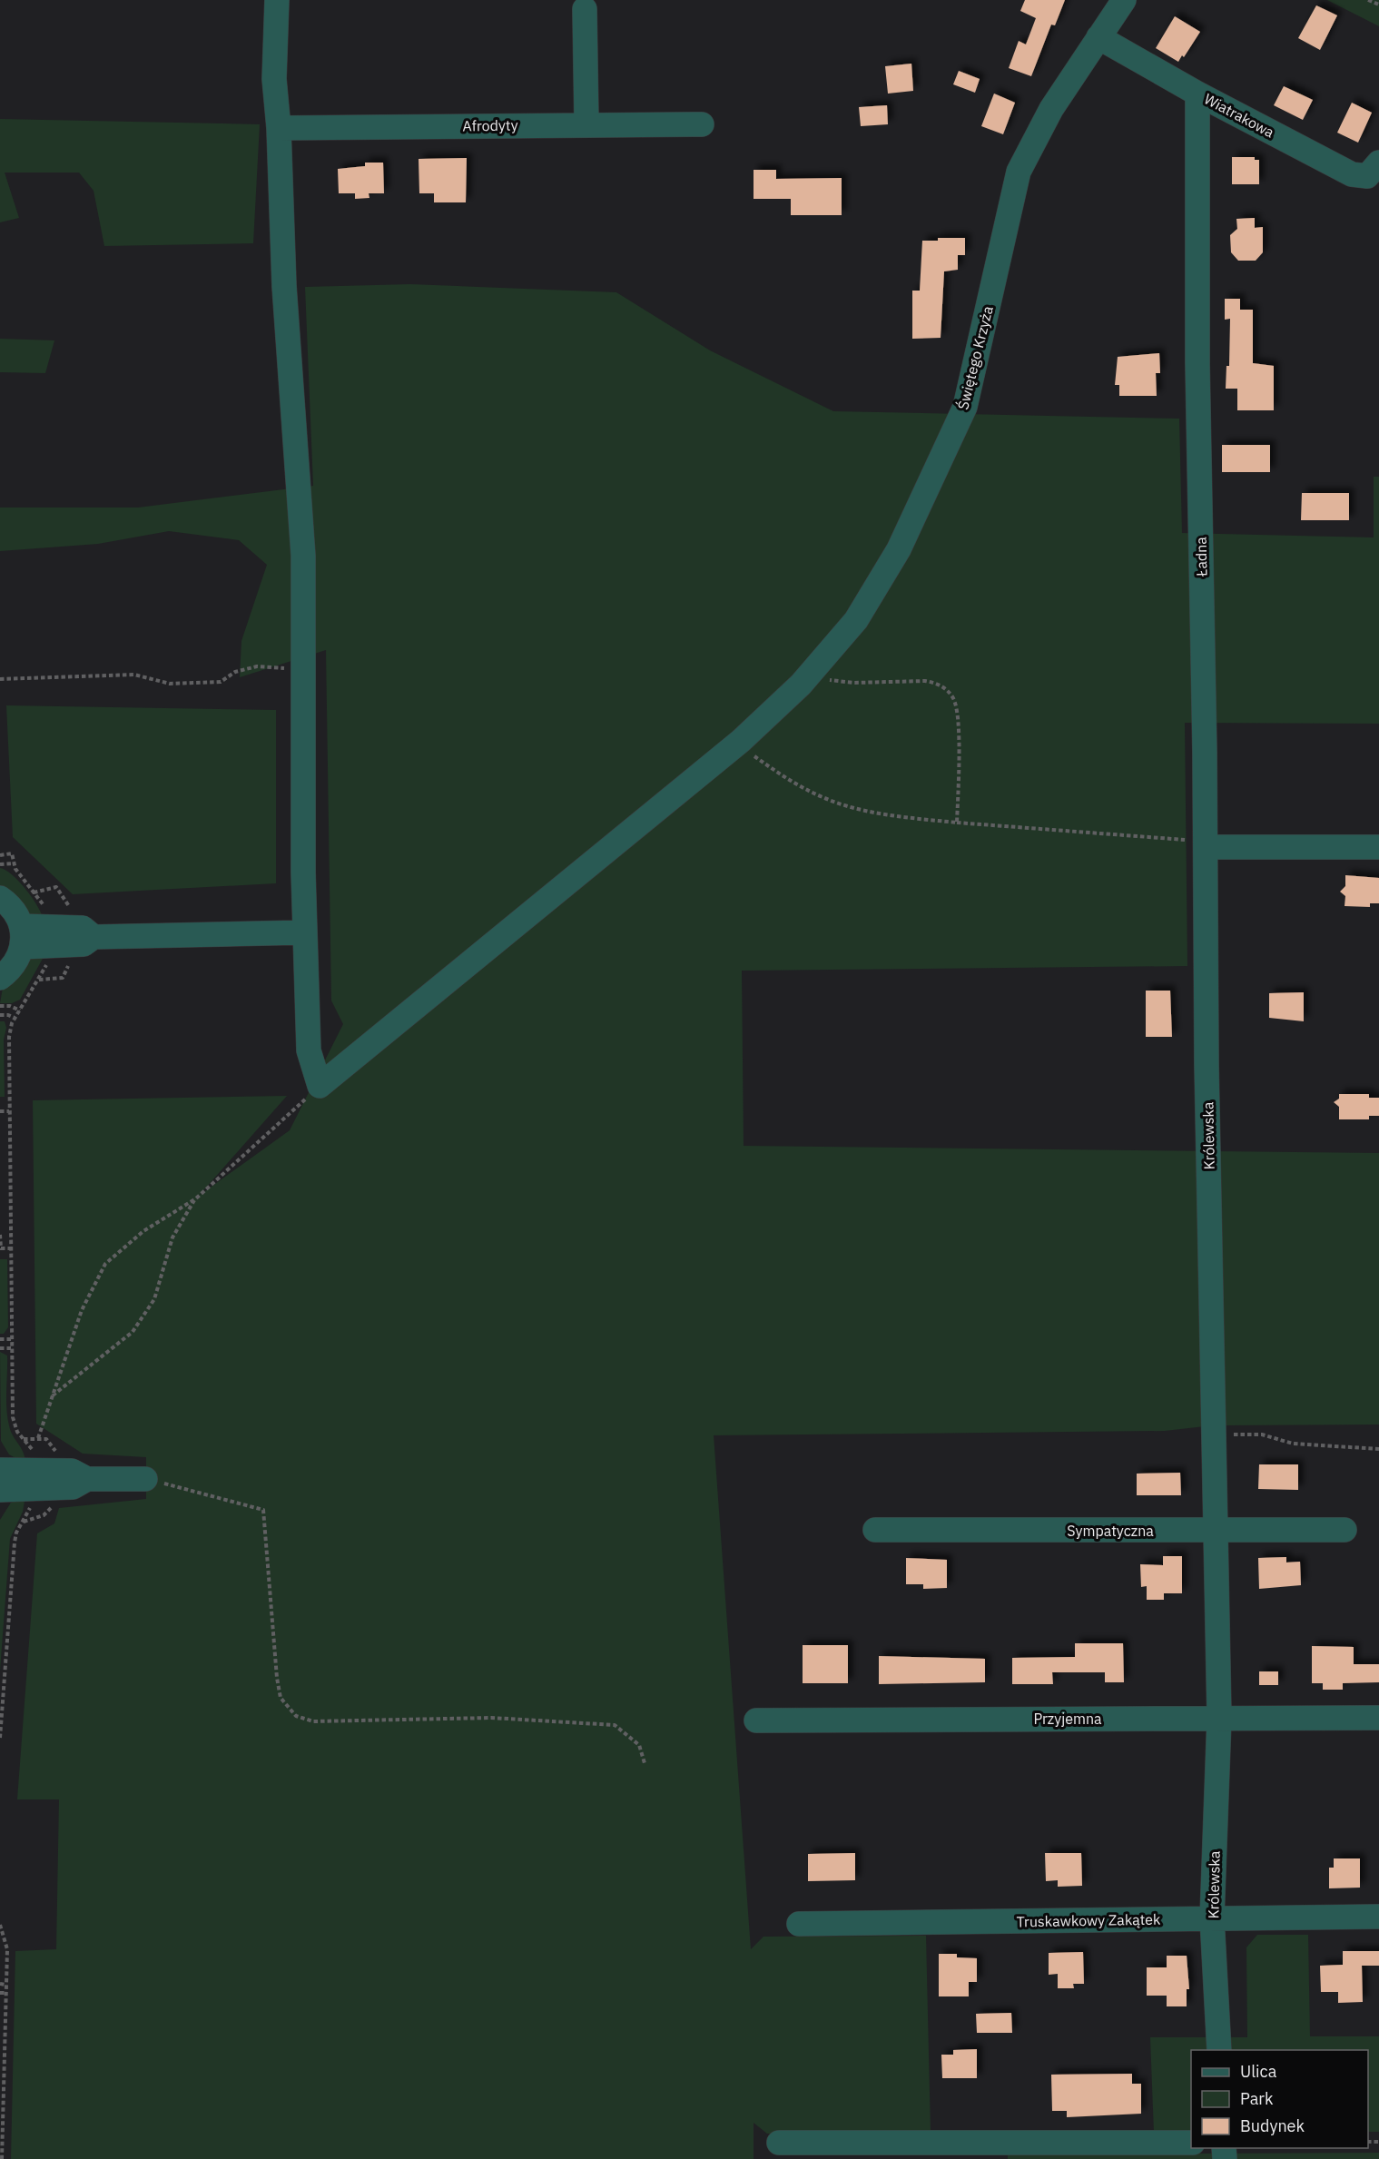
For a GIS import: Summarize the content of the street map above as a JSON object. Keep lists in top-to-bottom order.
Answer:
{
  "streets": {
    "street": [
      "Wiatrakowa",
      "Afrodyty",
      "Świętego Krzyża",
      "Ładna",
      "Królewska",
      "Sympatyczna",
      "Przyjemna",
      "Truskawkowy Zakątek"
    ]
  },
  "crossings": [
    ["Wiatrakowa", "Świętego Krzyża"],
    ["Wiatrakowa", "Ładna"],
    ["Ładna", "Królewska"],
    ["Królewska", "Sympatyczna"],
    ["Królewska", "Przyjemna"],
    ["Królewska", "Truskawkowy Zakątek"]
  ],
  "legend": ["Ulica", "Park", "Budynek"]
}
